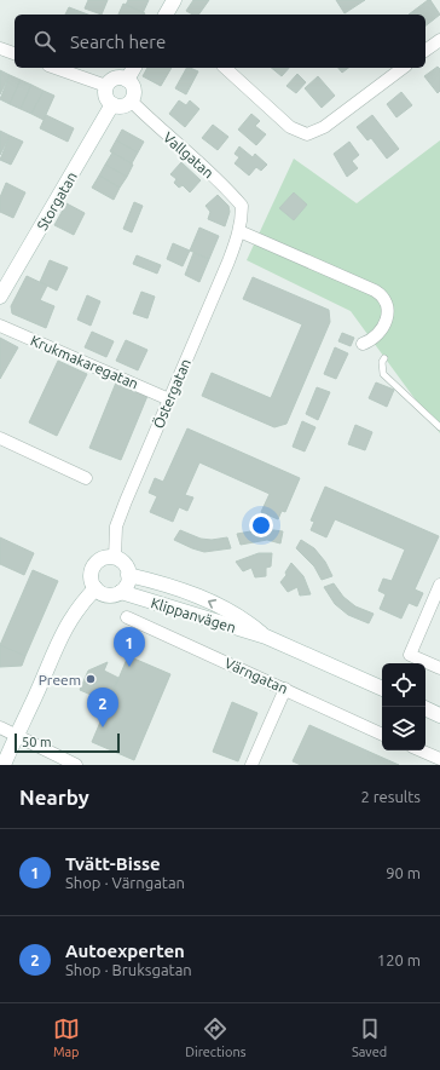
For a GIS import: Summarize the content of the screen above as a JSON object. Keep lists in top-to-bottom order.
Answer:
{
  "streets": {
    "street": [
      "Vallgatan",
      "Storgatan",
      "Krukmakaregatan",
      "Östergatan",
      "Klippanvägen",
      "Värngatan"
    ]
  },
  "crossings": [
    ["Vallgatan", "Storgatan"],
    ["Vallgatan", "Östergatan"],
    ["Krukmakaregatan", "Östergatan"],
    ["Östergatan", "Klippanvägen"]
  ],
  "places": ["Preem"],
  "scale_bar": "50 m",
  "page": {
    "search": "Search here",
    "pins": ["1", "2"],
    "scale": "50 m",
    "heading": ["Nearby", "2 results"],
    "list": [
      {
        "mark": "1",
        "name": "Tvätt-Bisse",
        "note": "Shop · Värngatan",
        "value": "90 m"
      },
      {
        "mark": "2",
        "name": "Autoexperten",
        "note": "Shop · Bruksgatan",
        "value": "120 m"
      }
    ],
    "nav": ["Map", "Directions", "Saved"]
  }
}
